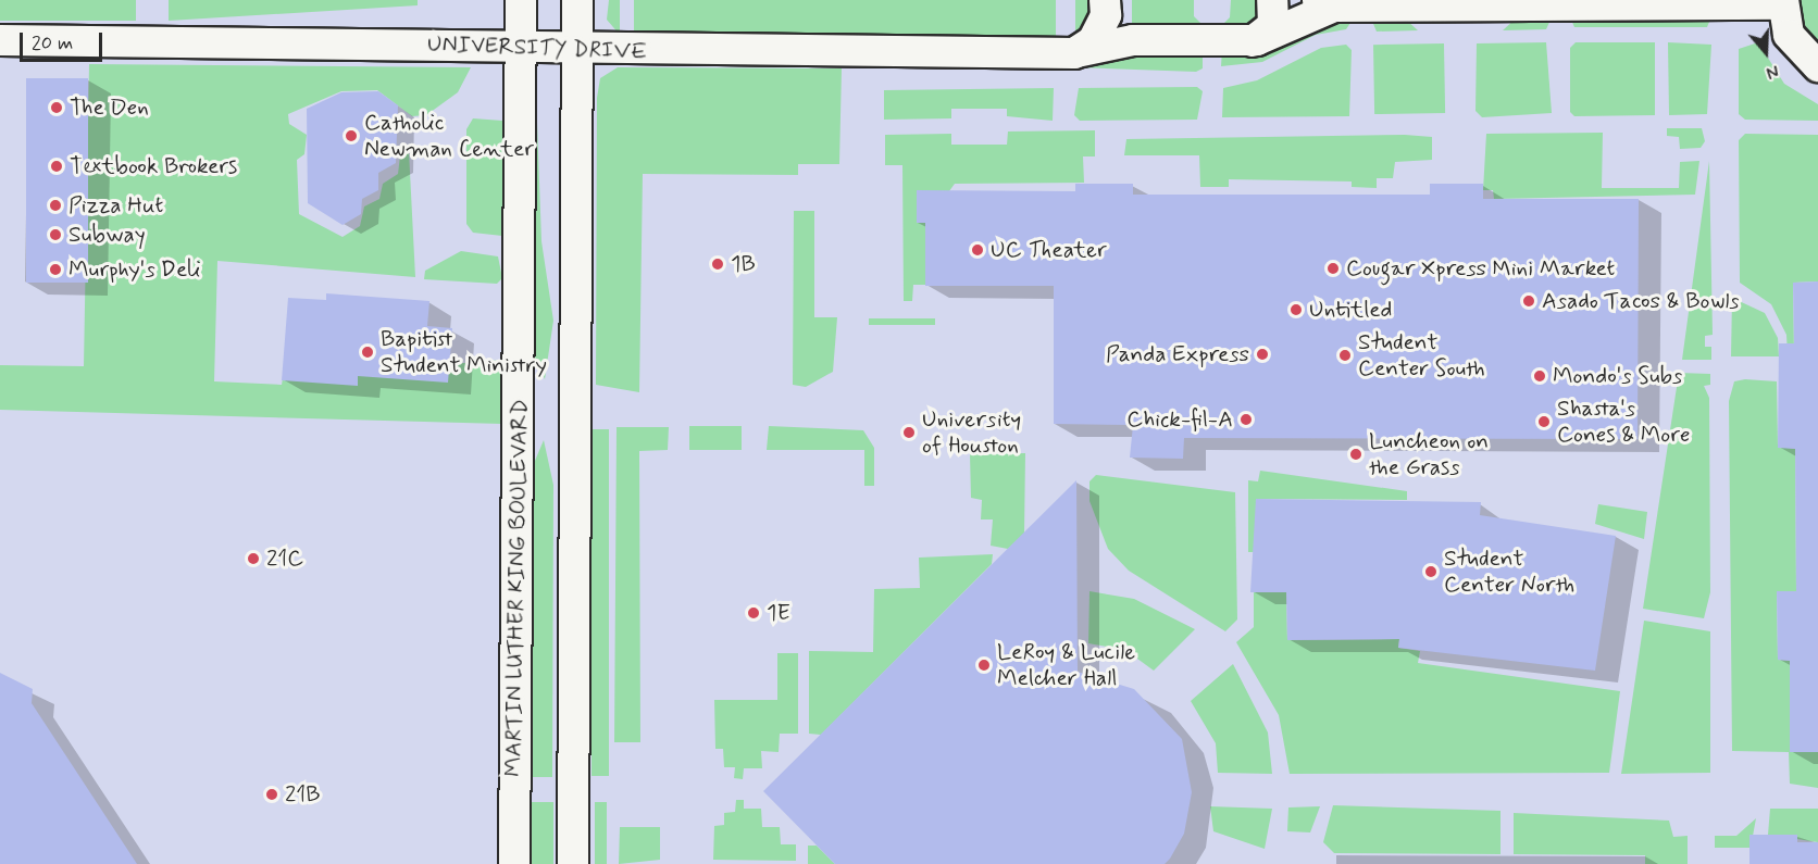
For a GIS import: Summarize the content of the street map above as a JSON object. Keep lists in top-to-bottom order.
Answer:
{
  "streets": {
    "street": ["UNIVERSITY DRIVE", "MARTIN LUTHER KING BOULEVARD"]
  },
  "crossings": [
    ["UNIVERSITY DRIVE", "MARTIN LUTHER KING BOULEVARD"]
  ],
  "places": [
    "The Den",
    "Catholic Newman Center",
    "Textbook Brokers",
    "Pizza Hut",
    "Subway",
    "UC Theater",
    "1B",
    "Cougar Xpress Mini Market",
    "Murphy's Deli",
    "Asado Tacos & Bowls",
    "Untitled",
    "Bapitist Student Ministry",
    "Panda Express",
    "Student Center South",
    "Mondo's Subs",
    "Chick-fil-A",
    "Shasta's Cones & More",
    "University of Houston",
    "Luncheon on the Grass",
    "21C",
    "Student Center North",
    "1E",
    "LeRoy & Lucile Melcher Hall",
    "21B"
  ],
  "scale_bar": "20 m",
  "north": "bottom"
}
